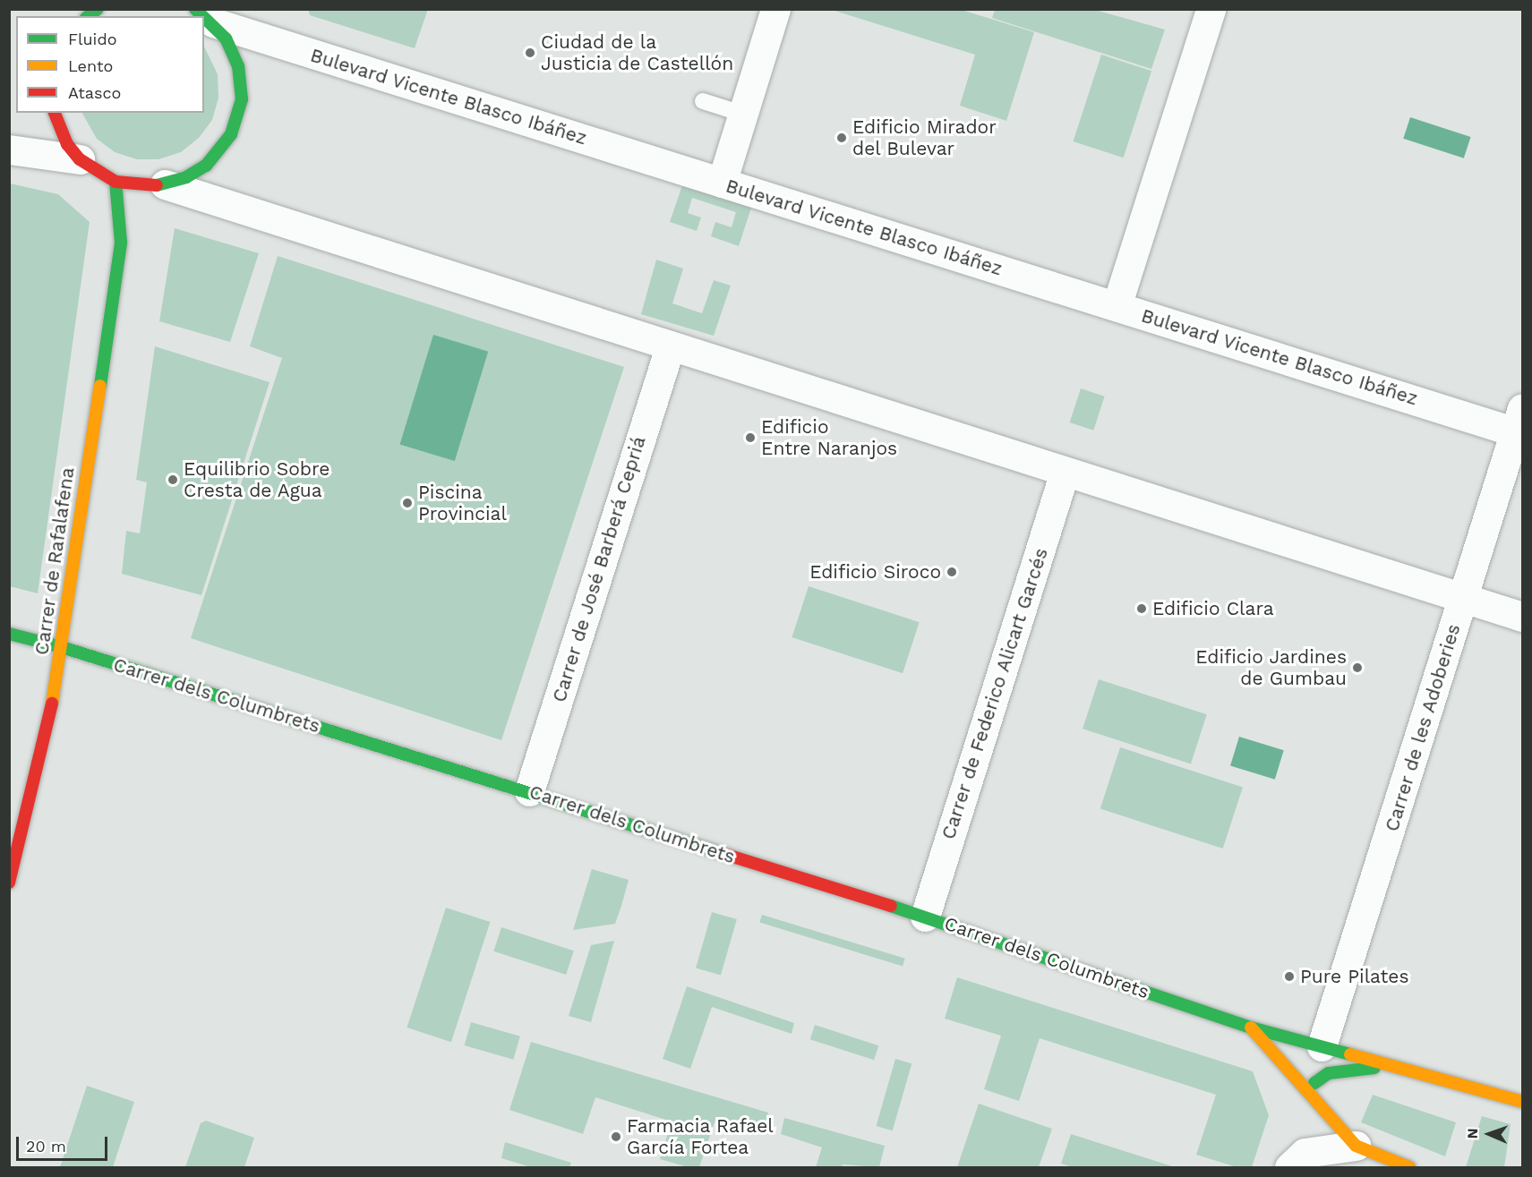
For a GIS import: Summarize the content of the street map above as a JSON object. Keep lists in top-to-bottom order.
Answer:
{
  "streets": {
    "street": [
      "Bulevard Vicente Blasco Ibáñez",
      "Carrer de Rafalafena",
      "Carrer de José Barberá Cepriá",
      "Carrer de Federico Alicart Garcés",
      "Carrer dels Columbrets",
      "Carrer de les Adoberies"
    ]
  },
  "crossings": [
    ["Bulevard Vicente Blasco Ibáñez", "Carrer de les Adoberies"],
    ["Carrer de Rafalafena", "Carrer dels Columbrets"],
    ["Carrer de José Barberá Cepriá", "Carrer dels Columbrets"],
    ["Carrer de Federico Alicart Garcés", "Carrer dels Columbrets"],
    ["Carrer dels Columbrets", "Carrer de les Adoberies"]
  ],
  "places": [
    "Ciudad de la Justicia de Castellón",
    "Edificio Mirador del Bulevar",
    "Edificio Entre Naranjos",
    "Equilibrio Sobre Cresta de Agua",
    "Piscina Provincial",
    "Edificio Siroco",
    "Edificio Clara",
    "Edificio Jardines de Gumbau",
    "Pure Pilates",
    "Farmacia Rafael García Fortea"
  ],
  "legend": ["Fluido", "Lento", "Atasco"],
  "scale_bar": "20 m",
  "north": "left"
}
